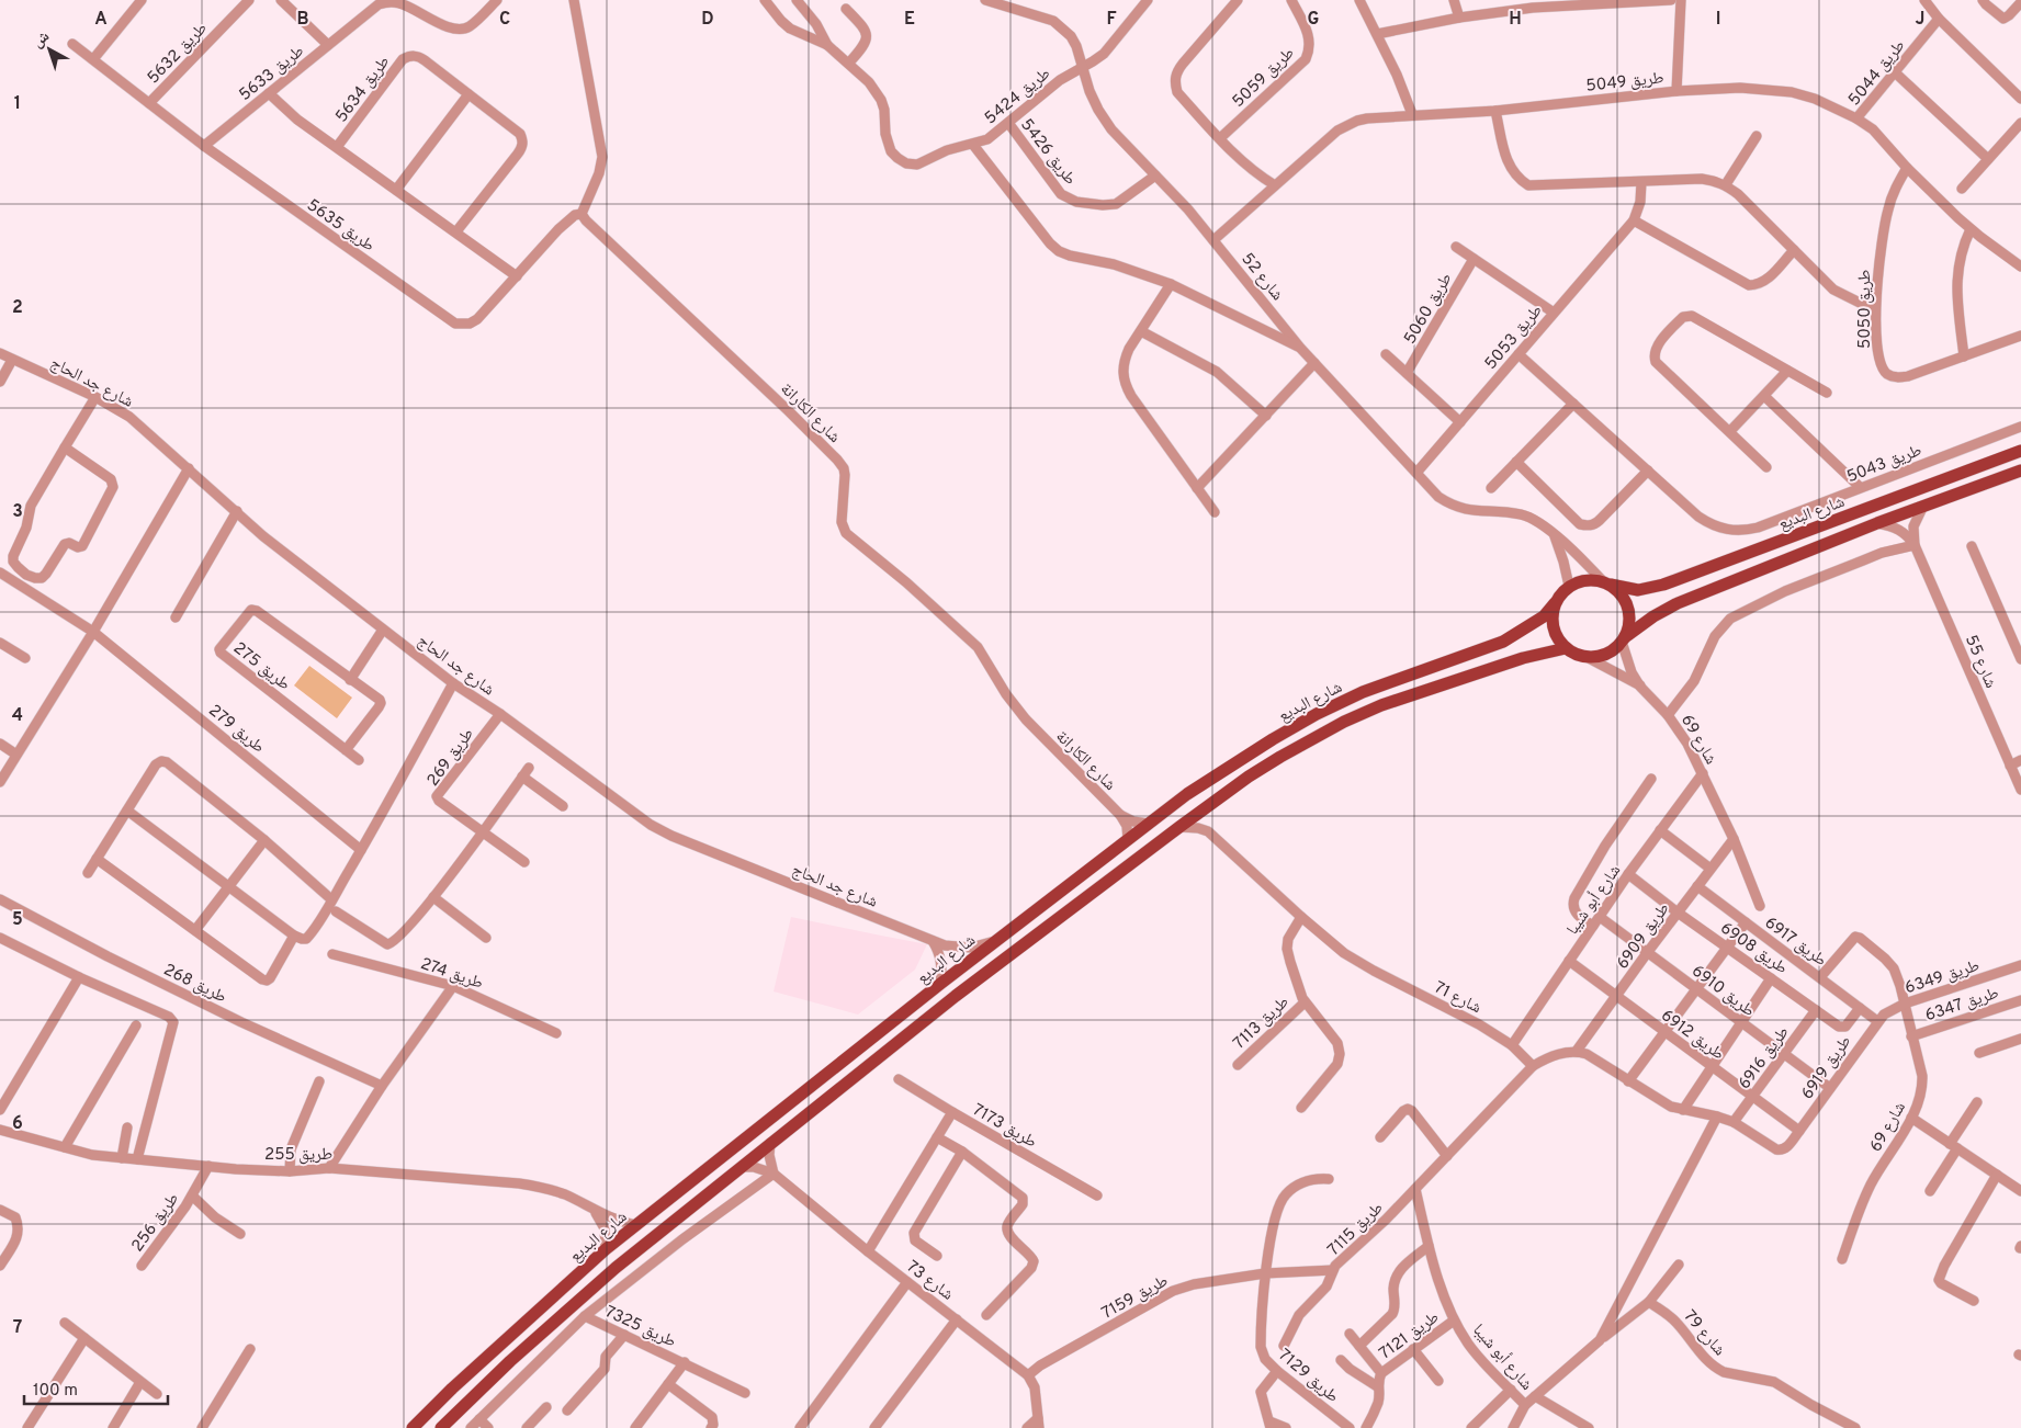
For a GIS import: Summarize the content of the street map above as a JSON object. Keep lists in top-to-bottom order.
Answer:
{
  "streets": {
    "main road": ["شارع البديع"],
    "street": [
      "طريق 5632",
      "طريق 5633",
      "طريق 5044",
      "طريق 5059",
      "طريق 5049",
      "طريق 5634",
      "طريق 5424",
      "طريق 5426",
      "طريق 5635",
      "شارع 52",
      "طريق 5060",
      "طريق 5050",
      "طريق 5053",
      "شارع جد الحاج",
      "شارع الكارانة",
      "طريق 5043",
      "شارع 55",
      "طريق 275",
      "طريق 279",
      "شارع 69",
      "طريق 269",
      "شارع أبو شيبا",
      "طريق 6909",
      "طريق 6917",
      "طريق 6908",
      "طريق 274",
      "طريق 6349",
      "طريق 268",
      "طريق 6910",
      "شارع 71",
      "طريق 6347",
      "طريق 7113",
      "طريق 6912",
      "طريق 6916",
      "طريق 6919",
      "طريق 7173",
      "طريق 255",
      "طريق 256",
      "طريق 7115",
      "شارع 73",
      "طريق 7159",
      "طريق 7325",
      "شارع 79",
      "طريق 7121",
      "طريق 7129"
    ]
  },
  "crossings": [
    ["طريق 5632", "طريق 5635"],
    ["طريق 5633", "طريق 5634"],
    ["طريق 5633", "طريق 5635"],
    ["طريق 5044", "طريق 5049"],
    ["طريق 5049", "شارع 52"],
    ["طريق 5049", "طريق 5050"],
    ["طريق 5634", "طريق 5635"],
    ["طريق 5424", "طريق 5426"],
    ["طريق 5424", "شارع 52"],
    ["طريق 5426", "شارع 52"],
    ["طريق 5635", "شارع الكارانة"],
    ["شارع 52", "طريق 5053"],
    ["شارع 52", "شارع البديع"],
    ["شارع 52", "شارع 69"],
    ["طريق 5060", "طريق 5053"],
    ["طريق 5053", "طريق 5043"],
    ["شارع جد الحاج", "شارع البديع"],
    ["شارع جد الحاج", "طريق 269"],
    ["شارع الكارانة", "شارع البديع"],
    ["شارع البديع", "شارع 55"],
    ["شارع البديع", "شارع 69"],
    ["شارع البديع", "طريق 255"],
    ["شارع البديع", "شارع 73"],
    ["شارع 69", "شارع أبو شيبا"],
    ["شارع 69", "طريق 6909"],
    ["شارع 69", "طريق 6917"],
    ["شارع 69", "طريق 6349"],
    ["شارع 69", "طريق 6347"],
    ["شارع أبو شيبا", "طريق 6908"],
    ["شارع أبو شيبا", "طريق 6910"],
    ["شارع أبو شيبا", "شارع 71"],
    ["شارع أبو شيبا", "طريق 6912"],
    ["شارع أبو شيبا", "طريق 7115"],
    ["شارع أبو شيبا", "طريق 7121"],
    ["طريق 6909", "طريق 6917"],
    ["طريق 6909", "طريق 6908"],
    ["طريق 6909", "طريق 6910"],
    ["طريق 6909", "طريق 6912"],
    ["طريق 6917", "طريق 6908"],
    ["طريق 6917", "طريق 6349"],
    ["طريق 6917", "طريق 6919"],
    ["طريق 6908", "طريق 6916"],
    ["طريق 6349", "طريق 6919"],
    ["طريق 6910", "طريق 6916"],
    ["طريق 6910", "طريق 6919"],
    ["شارع 71", "طريق 7113"],
    ["طريق 6912", "طريق 6916"],
    ["طريق 6912", "طريق 6919"],
    ["طريق 255", "طريق 256"],
    ["طريق 7115", "طريق 7159"],
    ["شارع 73", "طريق 7159"],
    ["طريق 7159", "طريق 7129"]
  ],
  "scale_bar": "100 m",
  "north": "top left",
  "grid": {
    "columns": [
      "A",
      "B",
      "C",
      "D",
      "E",
      "F",
      "G",
      "H",
      "I",
      "J"
    ],
    "rows": [
      "1",
      "2",
      "3",
      "4",
      "5",
      "6",
      "7"
    ]
  }
}
